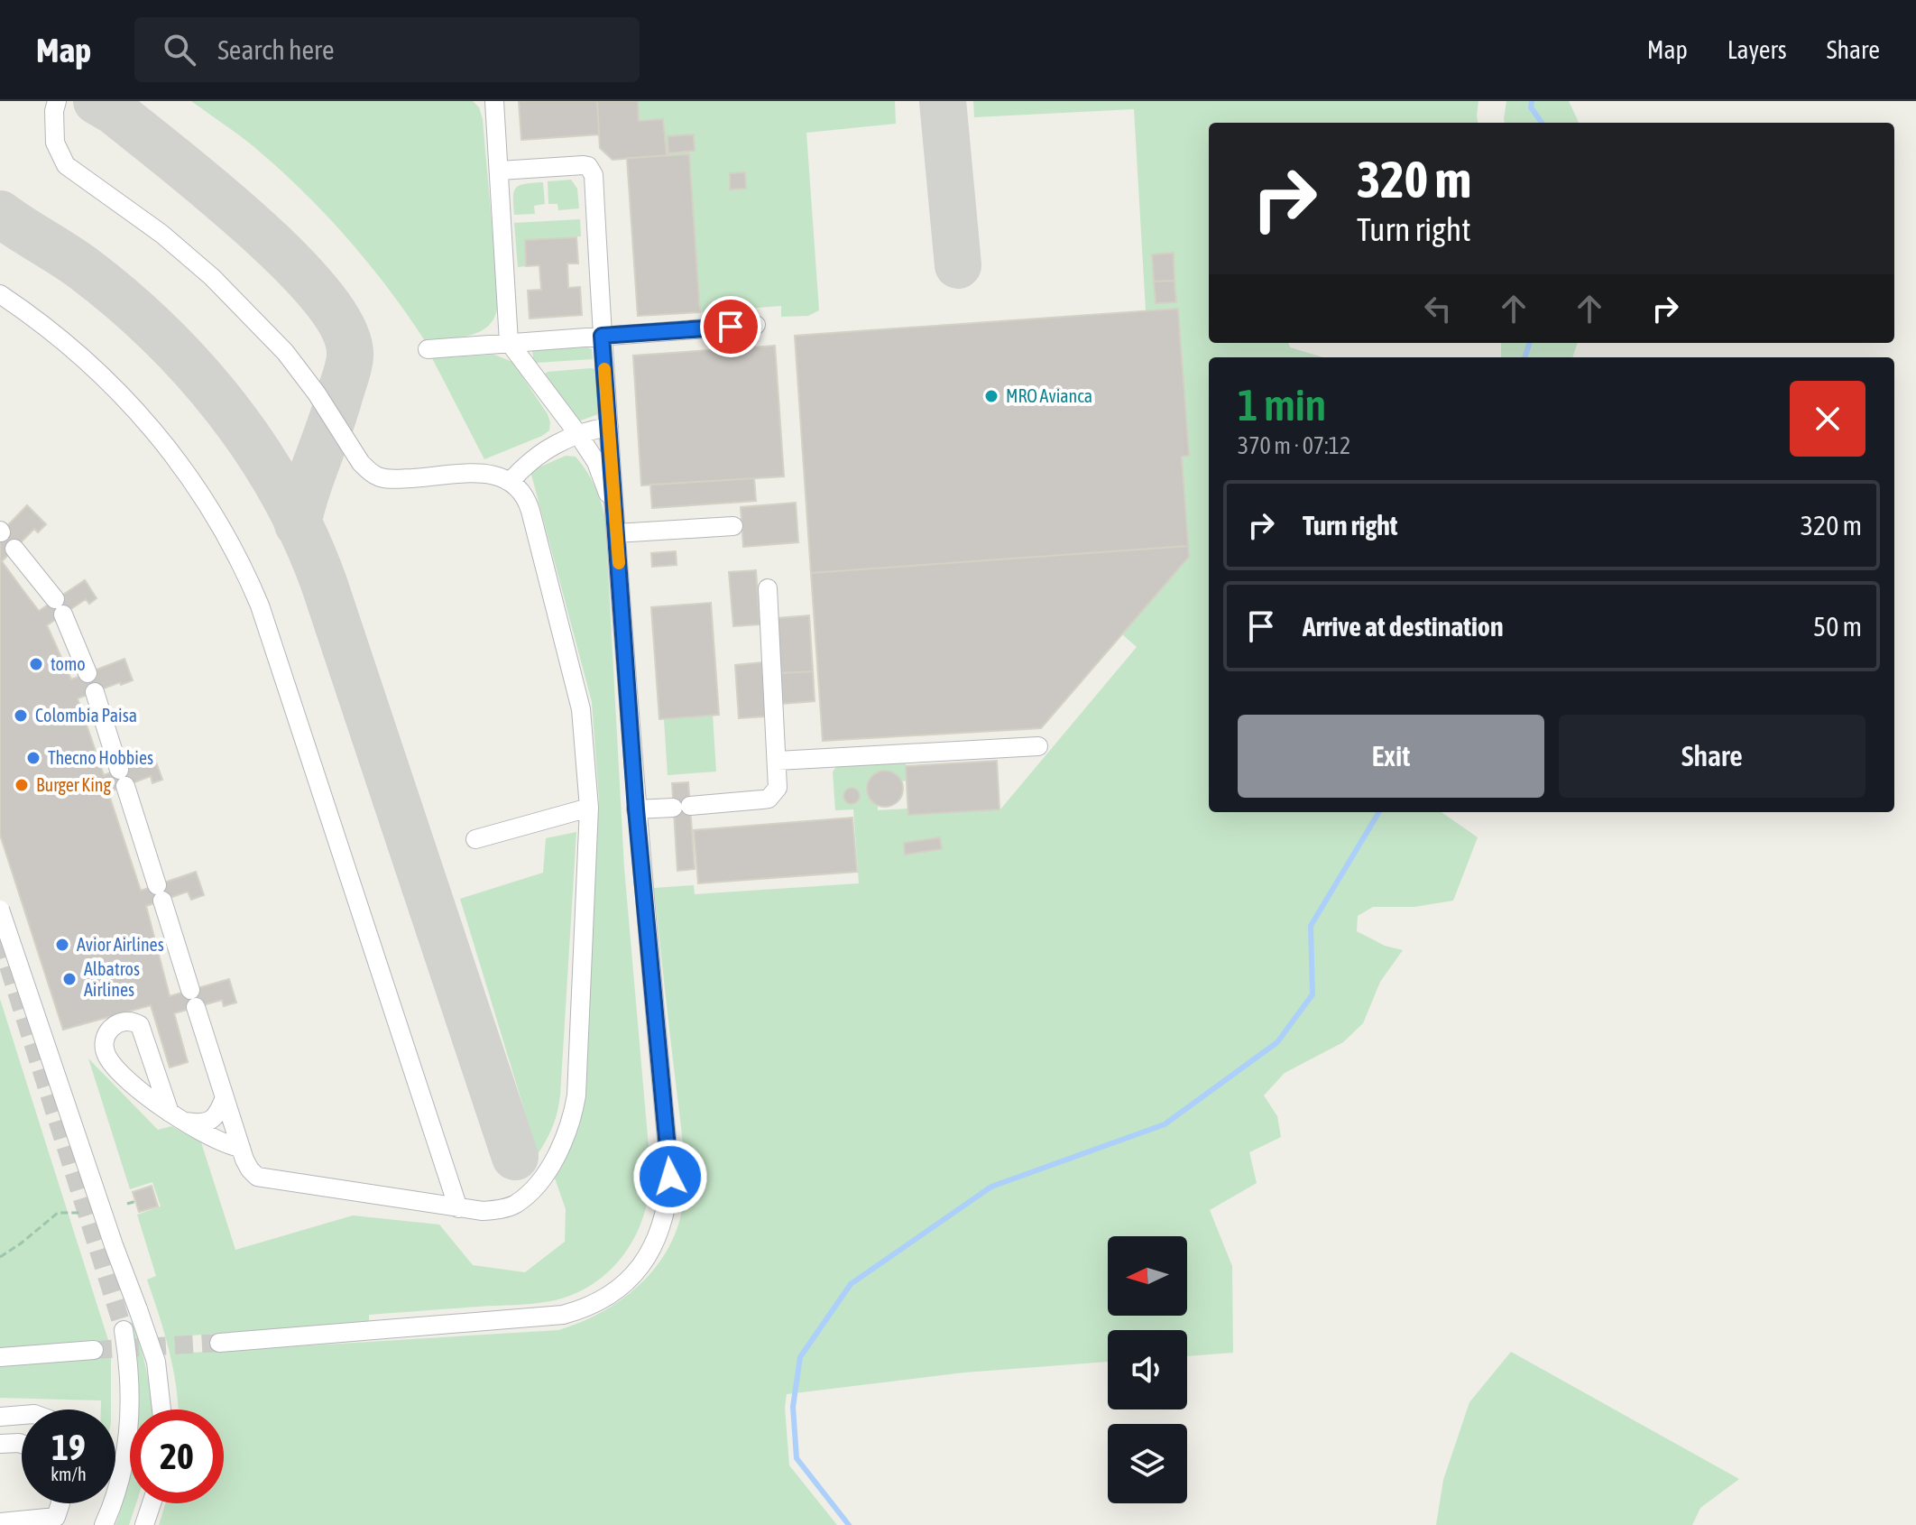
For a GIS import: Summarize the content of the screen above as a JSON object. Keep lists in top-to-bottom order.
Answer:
{
  "places": [
    "MRO Avianca",
    "tomo",
    "Colombia Paisa",
    "Thecno Hobbies",
    "Burger King",
    "Avior Airlines",
    "Albatros Airlines"
  ],
  "north": "left",
  "page": {
    "header": "Map",
    "search": "Search here",
    "nav": ["Map", "Layers", "Share"],
    "turn": ["320 m", "Turn right"],
    "heading": ["1 min", "370 m · 07:12"],
    "list": [
      {
        "name": "Turn right",
        "value": "320 m"
      },
      {
        "name": "Arrive at destination",
        "value": "50 m"
      }
    ],
    "buttons": ["Exit", "Share"],
    "speed": "19 km/h",
    "limit": "20"
  }
}
